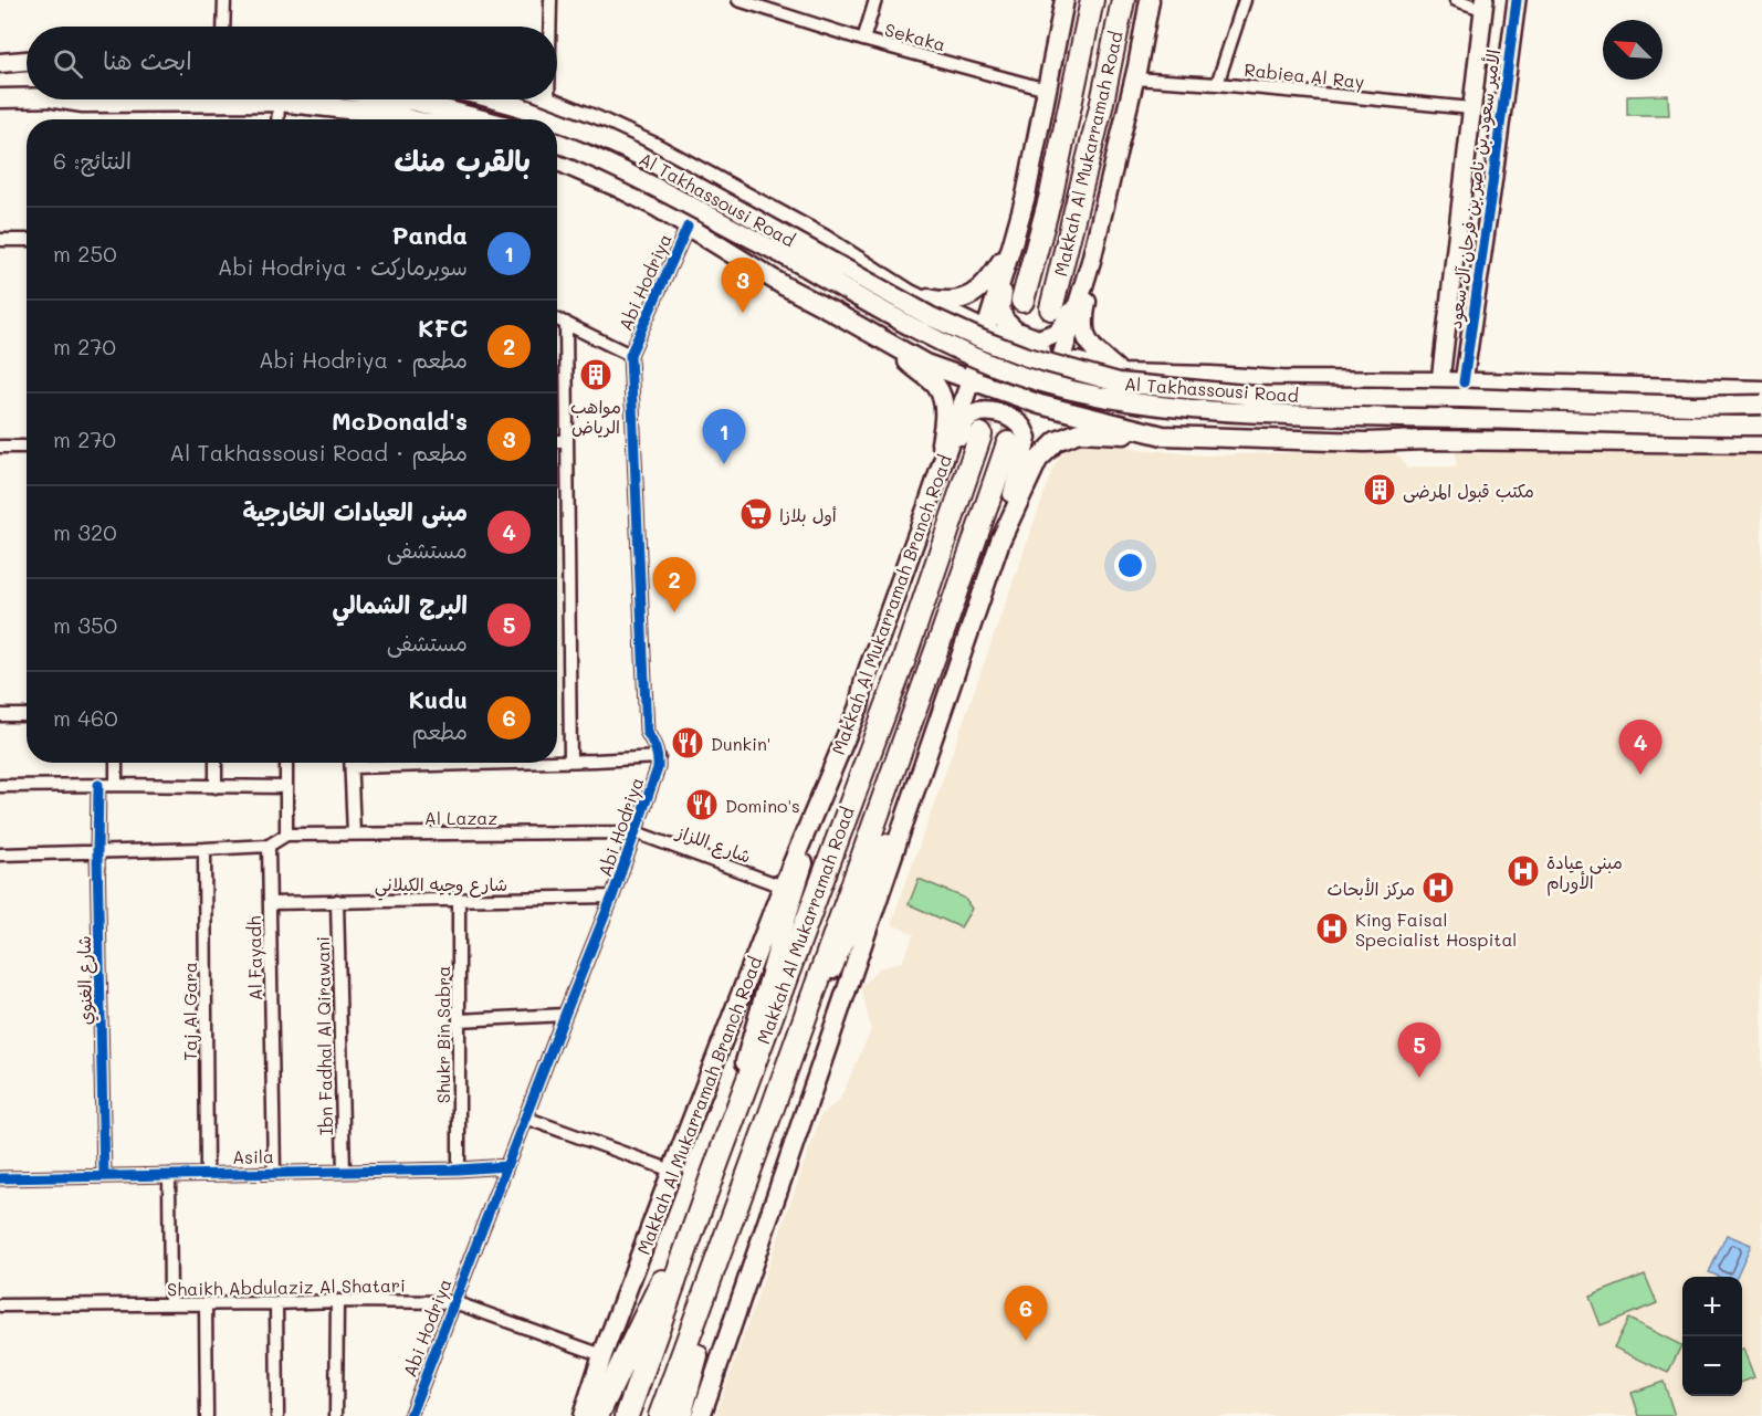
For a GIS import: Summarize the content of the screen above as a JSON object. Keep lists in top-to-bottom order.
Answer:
{
  "streets": {
    "highway": ["Makkah Al Mukarramah Road"],
    "main road": ["Al Takhassousi Road", "Makkah Al Mukarramah Branch Road"],
    "street": [
      "Sekaka",
      "Rabiea Al Ray",
      "الأمير سعود بن ناصر بن فرحان آل سعود",
      "Abi Hodriya",
      "Al Lazaz",
      "شارع اللزاز",
      "شارع وجيه الكيلاني",
      "Al Fayadh",
      "شارع الغنوي",
      "Taj Al Gara",
      "Shukr Bin Sabra",
      "Ibn Fadhal Al Qirawani",
      "Asila",
      "Shaikh Abdulaziz Al Shatari"
    ]
  },
  "crossings": [
    ["Sekaka", "Makkah Al Mukarramah Branch Road"],
    ["Rabiea Al Ray", "الأمير سعود بن ناصر بن فرحان آل سعود"],
    ["Abi Hodriya", "Al Lazaz"],
    ["Abi Hodriya", "شارع اللزاز"],
    ["Abi Hodriya", "شارع وجيه الكيلاني"],
    ["Abi Hodriya", "Asila"],
    ["Abi Hodriya", "Shaikh Abdulaziz Al Shatari"],
    ["Makkah Al Mukarramah Branch Road", "شارع اللزاز"],
    ["Makkah Al Mukarramah Branch Road", "Shaikh Abdulaziz Al Shatari"],
    ["Al Lazaz", "شارع اللزاز"],
    ["شارع وجيه الكيلاني", "Al Fayadh"],
    ["شارع وجيه الكيلاني", "Shukr Bin Sabra"],
    ["شارع وجيه الكيلاني", "Ibn Fadhal Al Qirawani"],
    ["Al Fayadh", "Asila"],
    ["شارع الغنوي", "Asila"],
    ["Taj Al Gara", "Asila"],
    ["Shukr Bin Sabra", "Asila"],
    ["Ibn Fadhal Al Qirawani", "Asila"]
  ],
  "places": {
    "building": ["مواهب الرياض", "مكتب قبول المرضى"],
    "supermarket": ["أول بلازا"],
    "restaurant": ["Dunkin'", "Domino's"],
    "hospital": ["مبنى عيادة الأورام", "مركز الأبحاث", "King Faisal Specialist Hospital"]
  },
  "north": "top left",
  "page": {
    "search": "ابحث هنا",
    "heading": ["بالقرب منك", "النتائج: 6"],
    "list": [
      {
        "mark": "1",
        "name": "Panda",
        "note": "سوبرماركت · Abi Hodriya",
        "value": "250 m"
      },
      {
        "mark": "2",
        "name": "KFC",
        "note": "مطعم · Abi Hodriya",
        "value": "270 m"
      },
      {
        "mark": "3",
        "name": "McDonald's",
        "note": "مطعم · Al Takhassousi Road",
        "value": "270 m"
      },
      {
        "mark": "4",
        "name": "مبنى العيادات الخارجية",
        "note": "مستشفى",
        "value": "320 m"
      },
      {
        "mark": "5",
        "name": "البرج الشمالي",
        "note": "مستشفى",
        "value": "350 m"
      },
      {
        "mark": "6",
        "name": "Kudu",
        "note": "مطعم",
        "value": "460 m"
      }
    ],
    "pins": [
      "3",
      "1",
      "2",
      "4",
      "5",
      "6"
    ],
    "map_buttons": ["+", "−"]
  }
}
